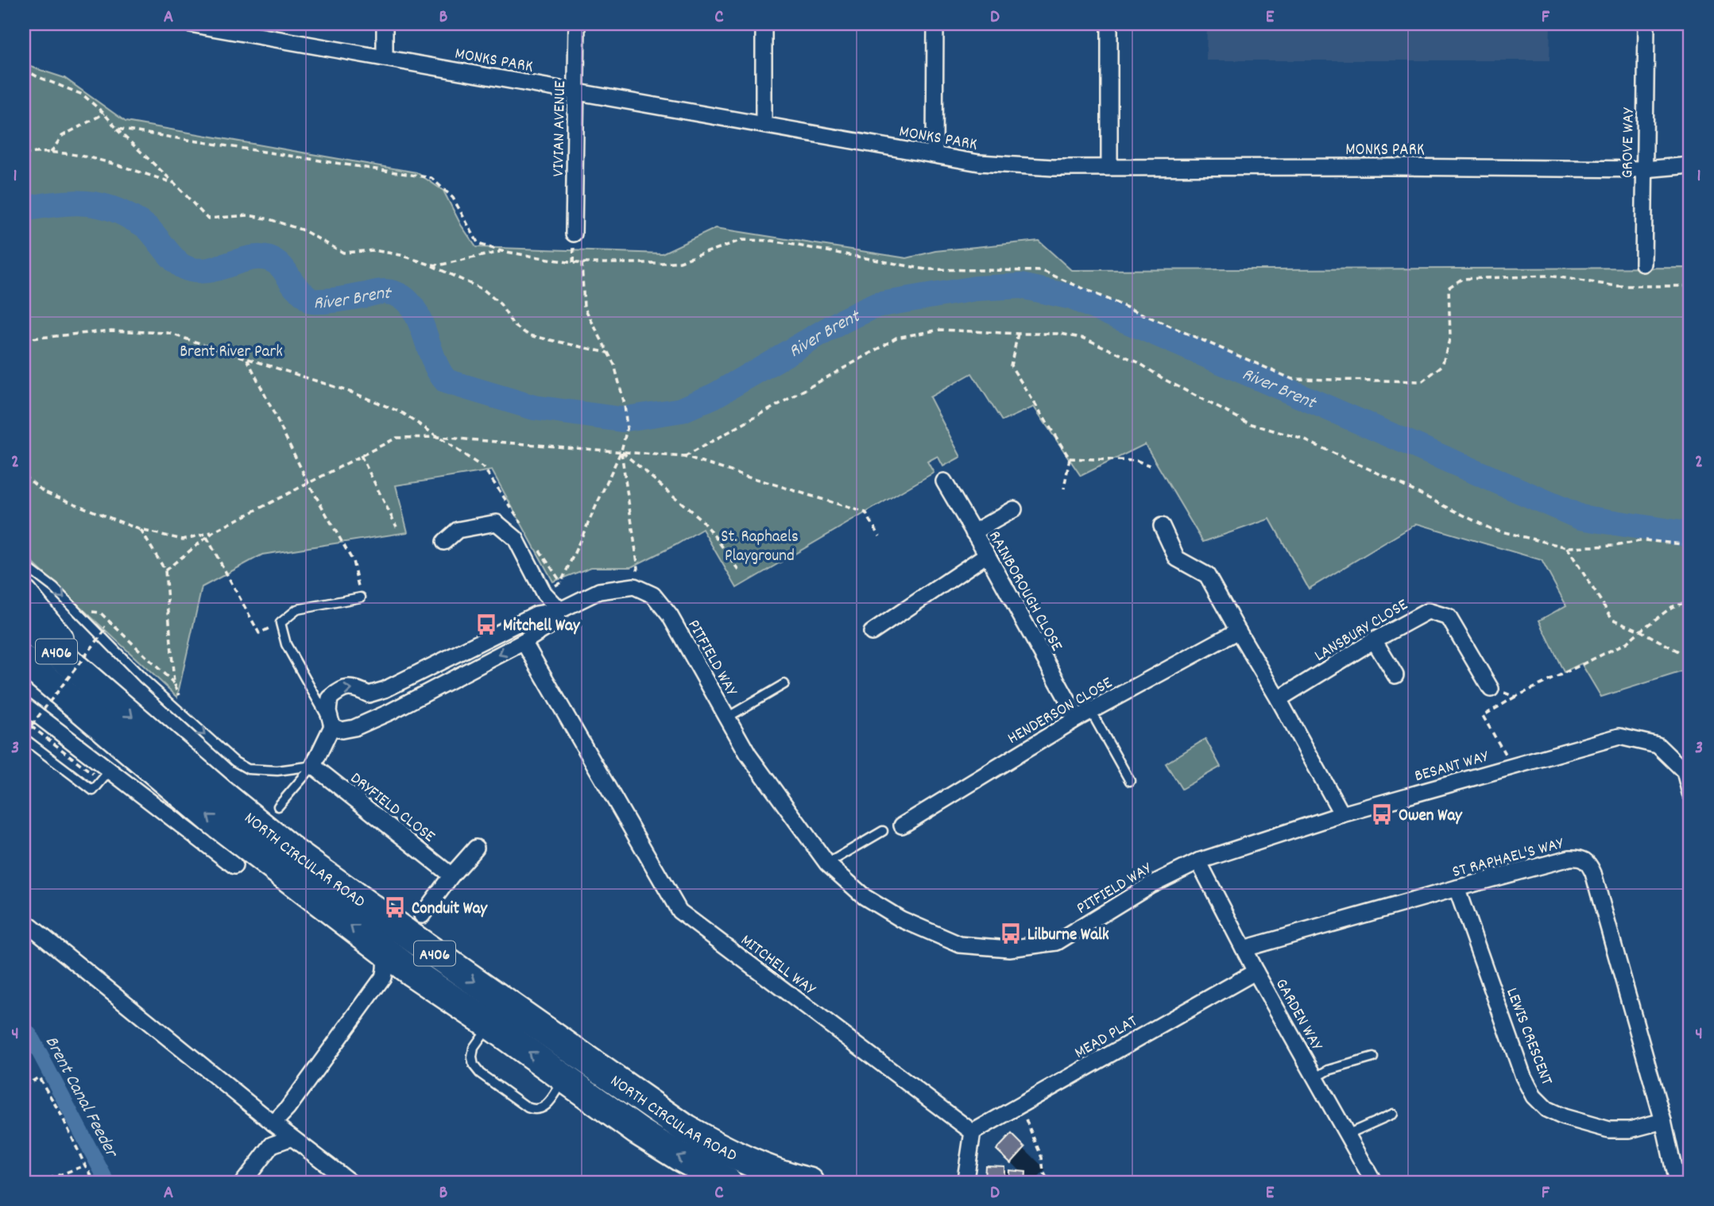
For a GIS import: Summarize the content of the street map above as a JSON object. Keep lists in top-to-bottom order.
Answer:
{
  "streets": {
    "highway": ["A406", "NORTH CIRCULAR ROAD"],
    "street": [
      "MONKS PARK",
      "VIVIAN AVENUE",
      "GROVE WAY",
      "RAINBOROUGH CLOSE",
      "LANSBURY CLOSE",
      "PITFIELD WAY",
      "HENDERSON CLOSE",
      "BESANT WAY",
      "DRYFIELD CLOSE",
      "ST RAPHAEL'S WAY",
      "MITCHELL WAY",
      "GARDEN WAY",
      "MEAD PLAT",
      "LEWIS CRESCENT"
    ]
  },
  "crossings": [
    ["MONKS PARK", "VIVIAN AVENUE"],
    ["MONKS PARK", "GROVE WAY"],
    ["RAINBOROUGH CLOSE", "HENDERSON CLOSE"],
    ["PITFIELD WAY", "BESANT WAY"],
    ["PITFIELD WAY", "GARDEN WAY"],
    ["BESANT WAY", "GARDEN WAY"],
    ["ST RAPHAEL'S WAY", "GARDEN WAY"],
    ["ST RAPHAEL'S WAY", "LEWIS CRESCENT"],
    ["MITCHELL WAY", "MEAD PLAT"],
    ["GARDEN WAY", "MEAD PLAT"]
  ],
  "water": ["River Brent", "Brent Canal Feeder"],
  "parks": ["Brent River Park", "St. Raphaels Playground"],
  "places": {
    "bus stop": [
      "Mitchell Way",
      "Owen Way",
      "Conduit Way",
      "Lilburne Walk"
    ]
  },
  "grid": {
    "columns": [
      "A",
      "B",
      "C",
      "D",
      "E",
      "F"
    ],
    "rows": [
      "1",
      "2",
      "3",
      "4"
    ]
  }
}
